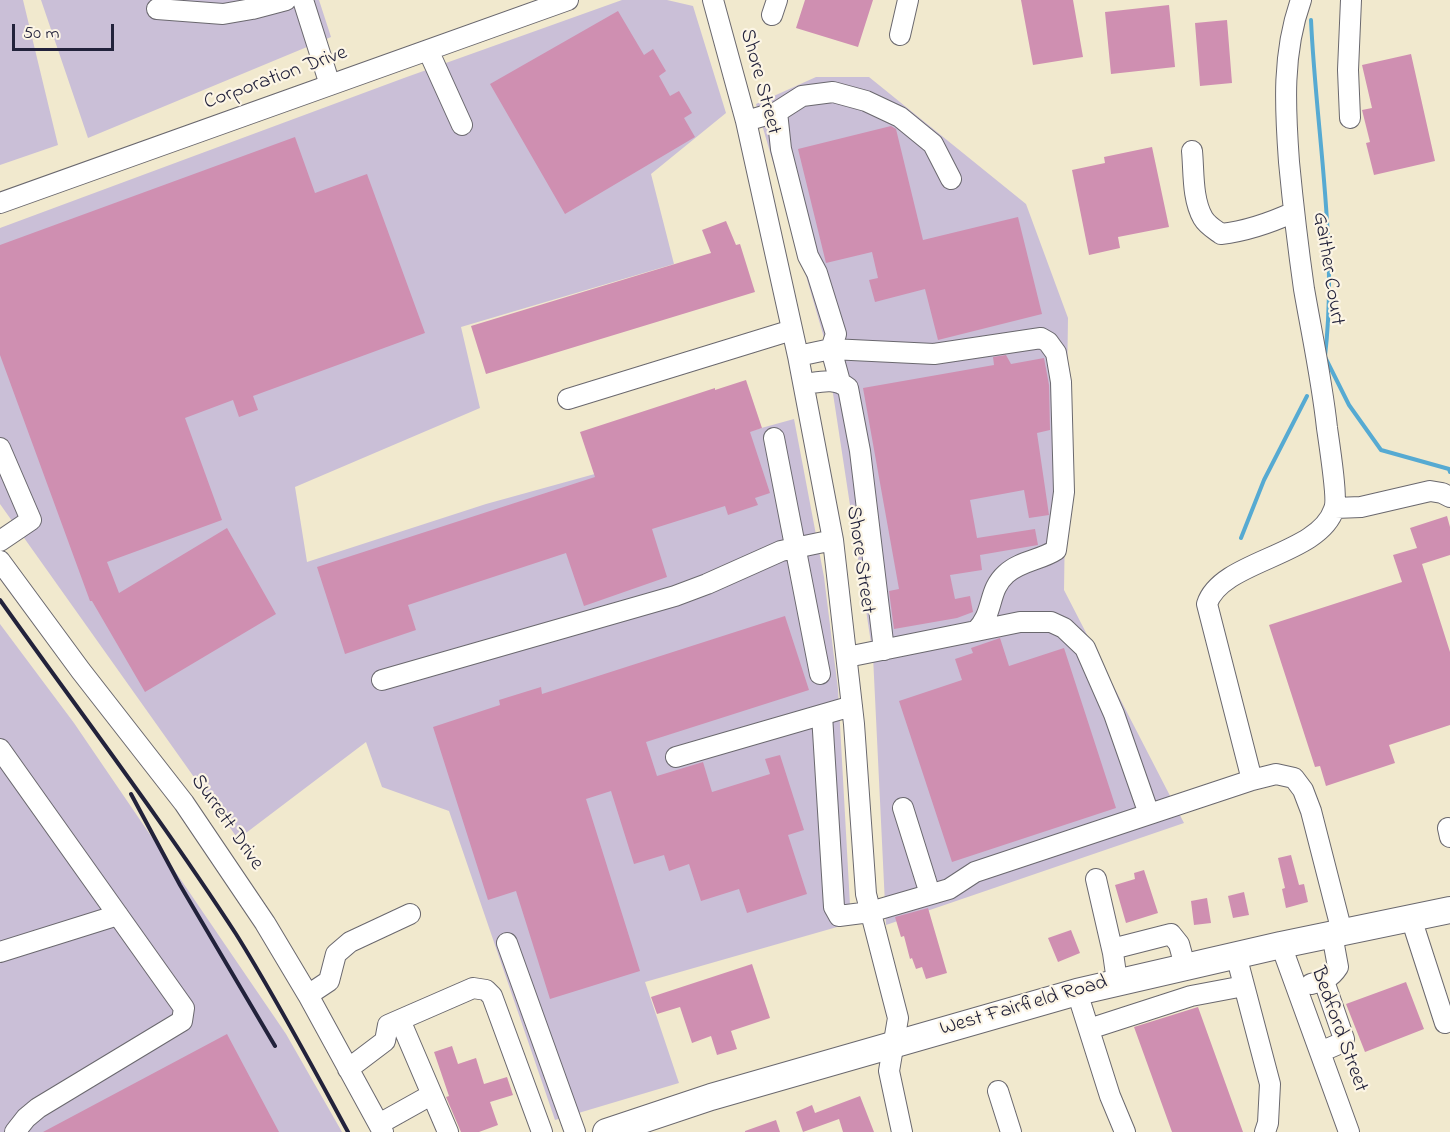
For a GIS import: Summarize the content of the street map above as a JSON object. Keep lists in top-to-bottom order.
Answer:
{
  "streets": {
    "main road": ["West Fairfield Road"],
    "street": [
      "Corporation Drive",
      "Shore Street",
      "Gaither Court",
      "Surrett Drive",
      "Bedford Street"
    ]
  },
  "crossings": [
    ["Shore Street", "West Fairfield Road"],
    ["West Fairfield Road", "Bedford Street"]
  ],
  "scale_bar": "50 m"
}
